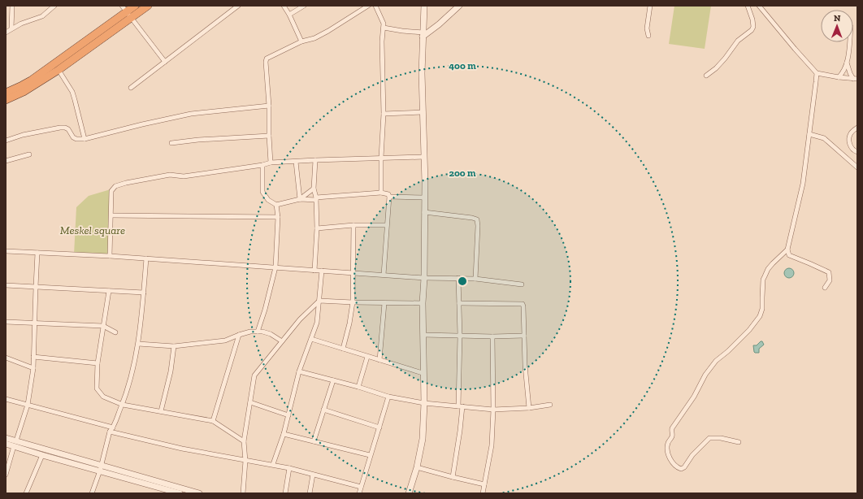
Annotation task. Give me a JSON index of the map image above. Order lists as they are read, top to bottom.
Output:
{
  "parks": ["Meskel square"],
  "north": "top",
  "rings": ["400 m", "200 m"]
}
